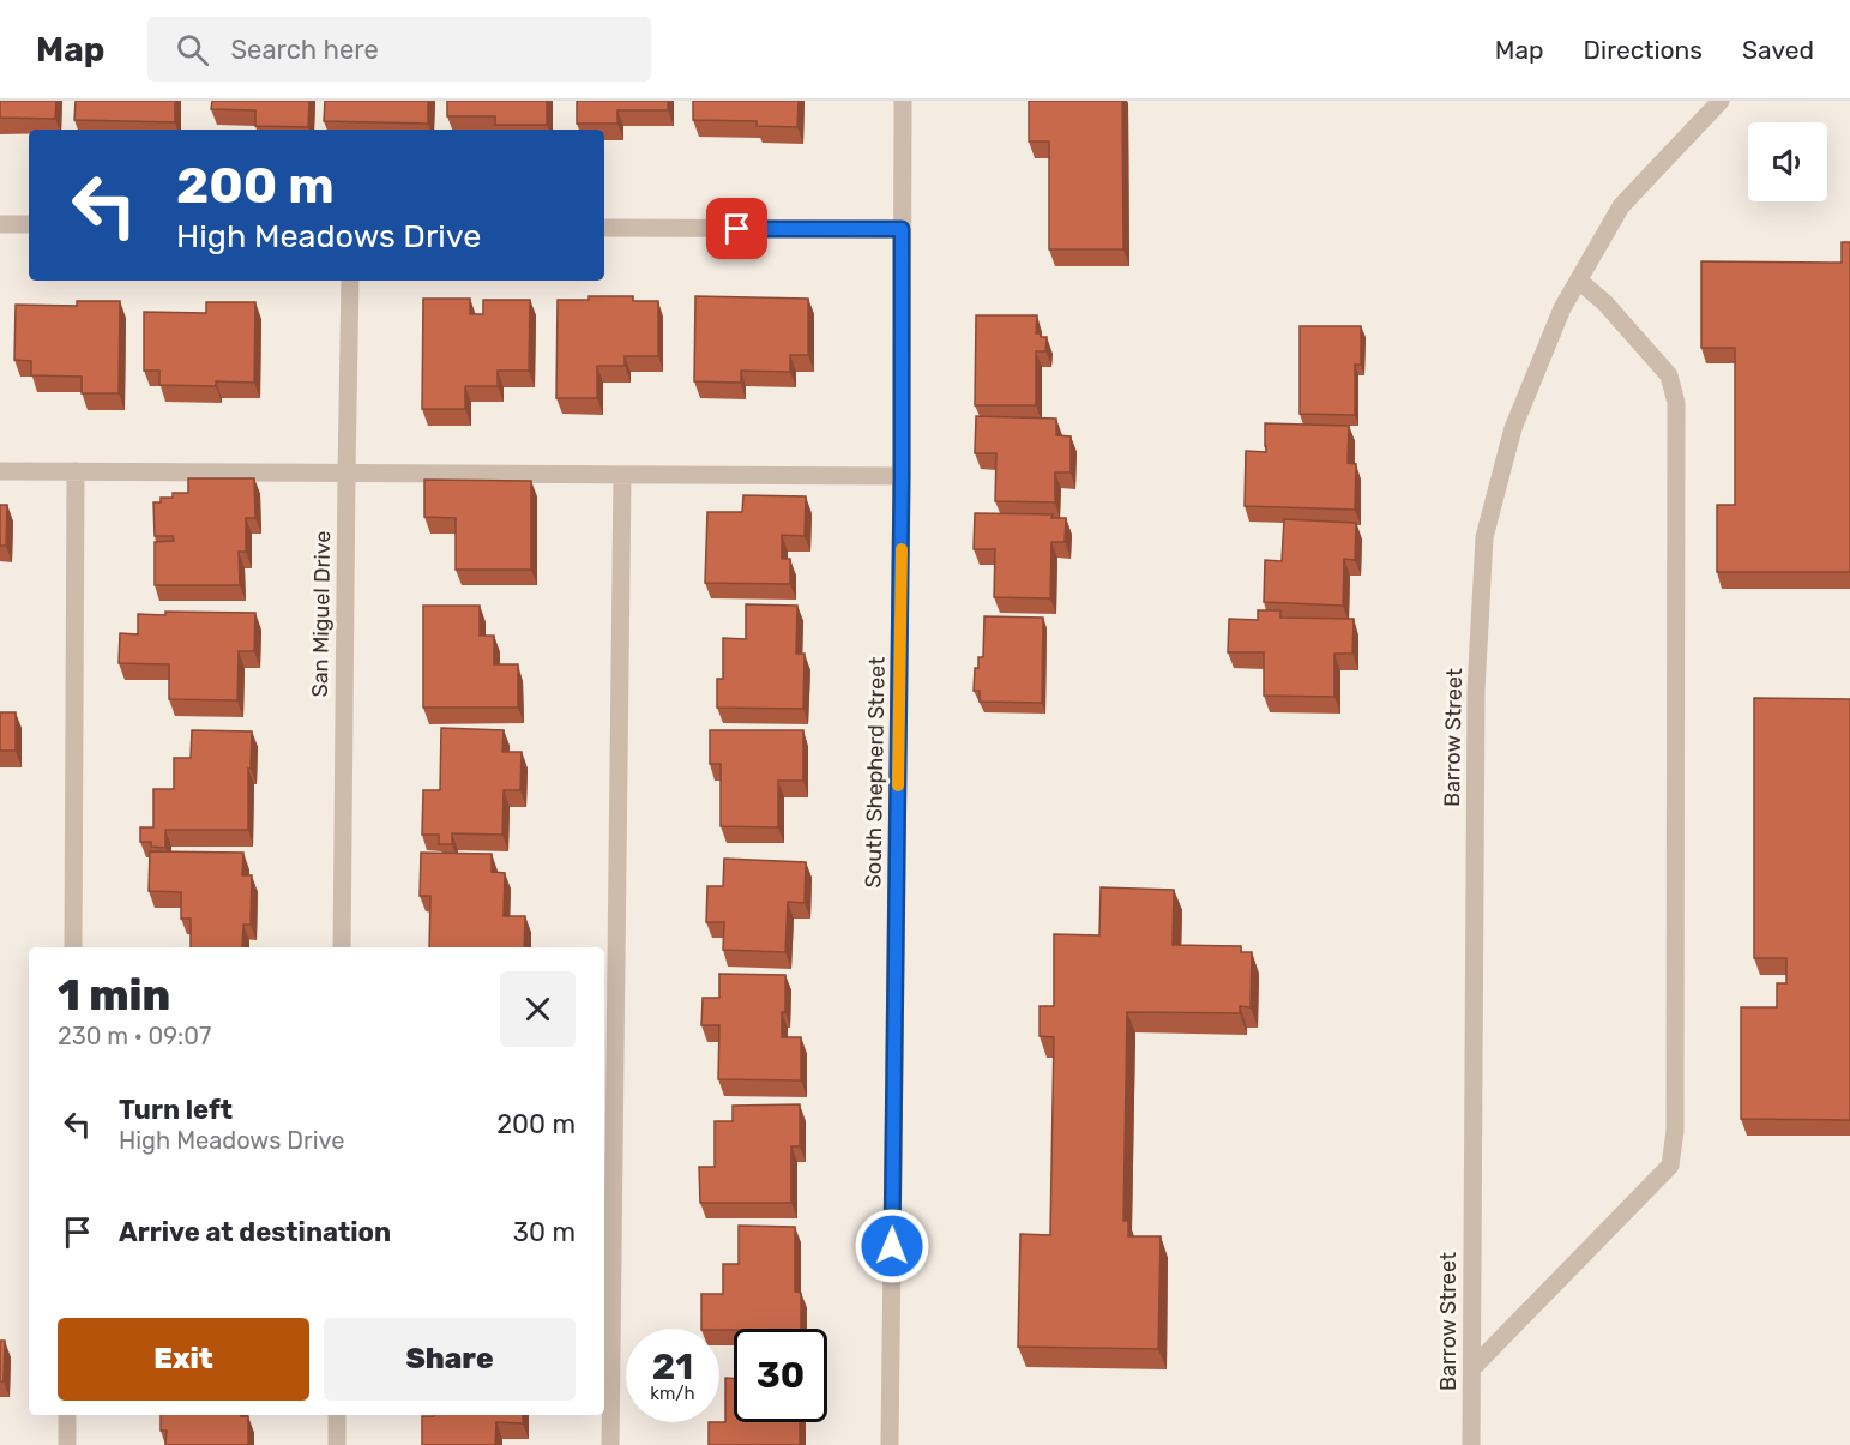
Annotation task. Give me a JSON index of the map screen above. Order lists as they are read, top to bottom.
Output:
{
  "streets": {
    "street": ["San Miguel Drive", "Barrow Street", "South Shepherd Street"]
  },
  "page": {
    "header": "Map",
    "search": "Search here",
    "nav": ["Map", "Directions", "Saved"],
    "turn": ["200 m", "High Meadows Drive"],
    "heading": ["1 min", "230 m · 09:07"],
    "list": [
      {
        "name": "Turn left",
        "note": "High Meadows Drive",
        "value": "200 m"
      },
      {
        "name": "Arrive at destination",
        "value": "30 m"
      }
    ],
    "buttons": ["Exit", "Share"],
    "speed": "21 km/h",
    "limit": "30"
  }
}
